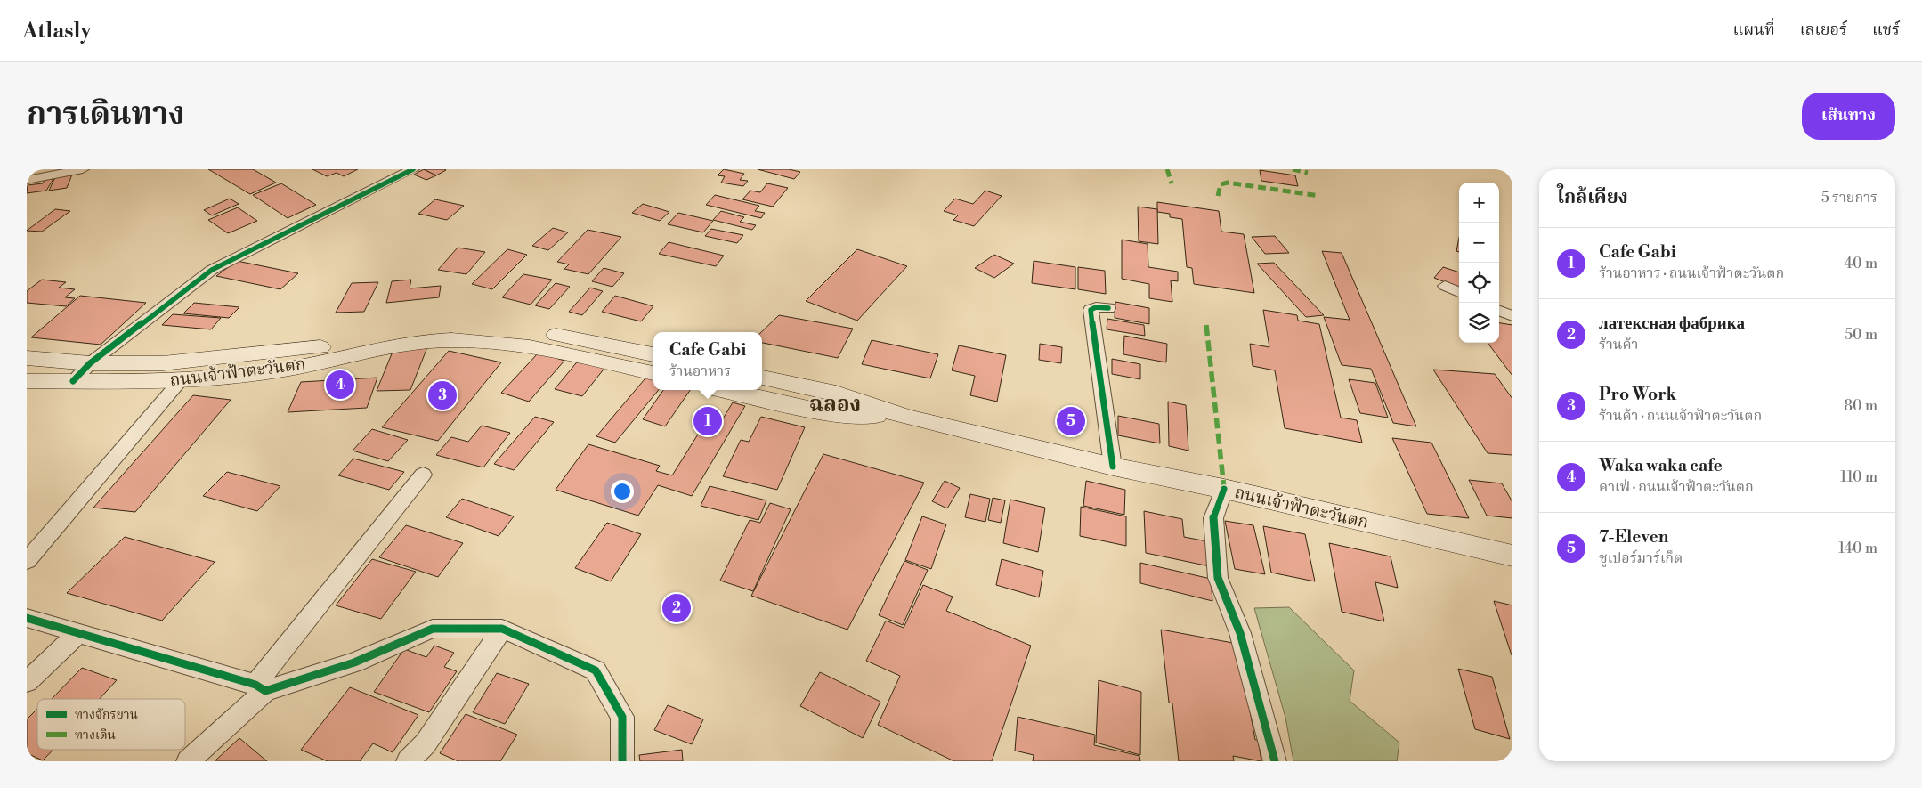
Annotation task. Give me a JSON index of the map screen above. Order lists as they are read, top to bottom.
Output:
{
  "streets": {
    "main road": ["ถนนเจ้าฟ้าตะวันตก"]
  },
  "districts": ["ฉลอง"],
  "legend": ["ทางจักรยาน", "ทางเดิน"],
  "page": {
    "header": "Atlasly",
    "nav": ["แผนที่", "เลเยอร์", "แชร์"],
    "title": "การเดินทาง",
    "buttons": "เส้นทาง",
    "heading": ["ใกล้เคียง", "5 รายการ"],
    "map_buttons": ["+", "−"],
    "list": [
      {
        "mark": "1",
        "name": "Cafe Gabi",
        "note": "ร้านอาหาร · ถนนเจ้าฟ้าตะวันตก",
        "value": "40 m"
      },
      {
        "mark": "2",
        "name": "латексная фабрика",
        "note": "ร้านค้า",
        "value": "50 m"
      },
      {
        "mark": "3",
        "name": "Pro Work",
        "note": "ร้านค้า · ถนนเจ้าฟ้าตะวันตก",
        "value": "80 m"
      },
      {
        "mark": "4",
        "name": "Waka waka cafe",
        "note": "คาเฟ่ · ถนนเจ้าฟ้าตะวันตก",
        "value": "110 m"
      },
      {
        "mark": "5",
        "name": "7-Eleven",
        "note": "ซูเปอร์มาร์เก็ต",
        "value": "140 m"
      }
    ],
    "popup": ["Cafe Gabi", "ร้านอาหาร"],
    "pins": [
      "4",
      "3",
      "1",
      "5",
      "2"
    ]
  }
}
